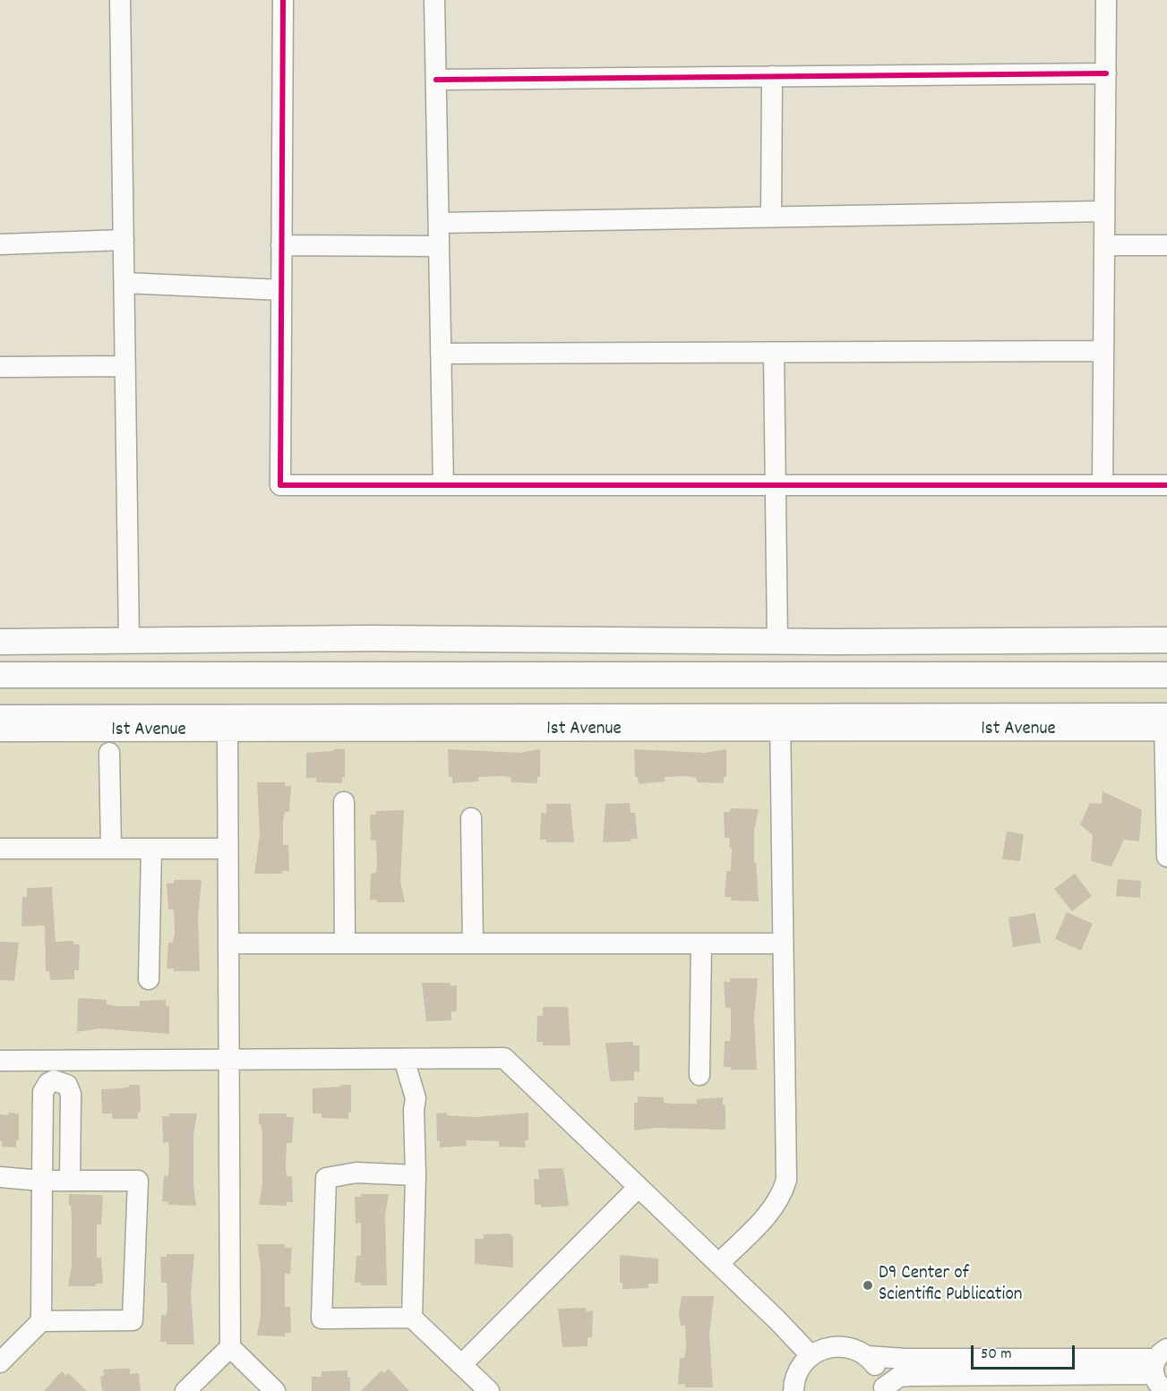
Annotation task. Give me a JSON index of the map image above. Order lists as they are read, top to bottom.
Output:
{
  "streets": {
    "street": ["1st Avenue"]
  },
  "places": ["D9 Center of Scientific Publication"],
  "scale_bar": "50 m"
}
